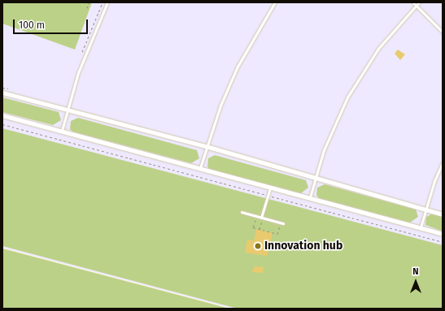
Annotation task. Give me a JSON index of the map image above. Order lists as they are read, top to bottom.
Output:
{
  "places": ["Innovation hub"],
  "scale_bar": "100 m",
  "north": "top"
}
